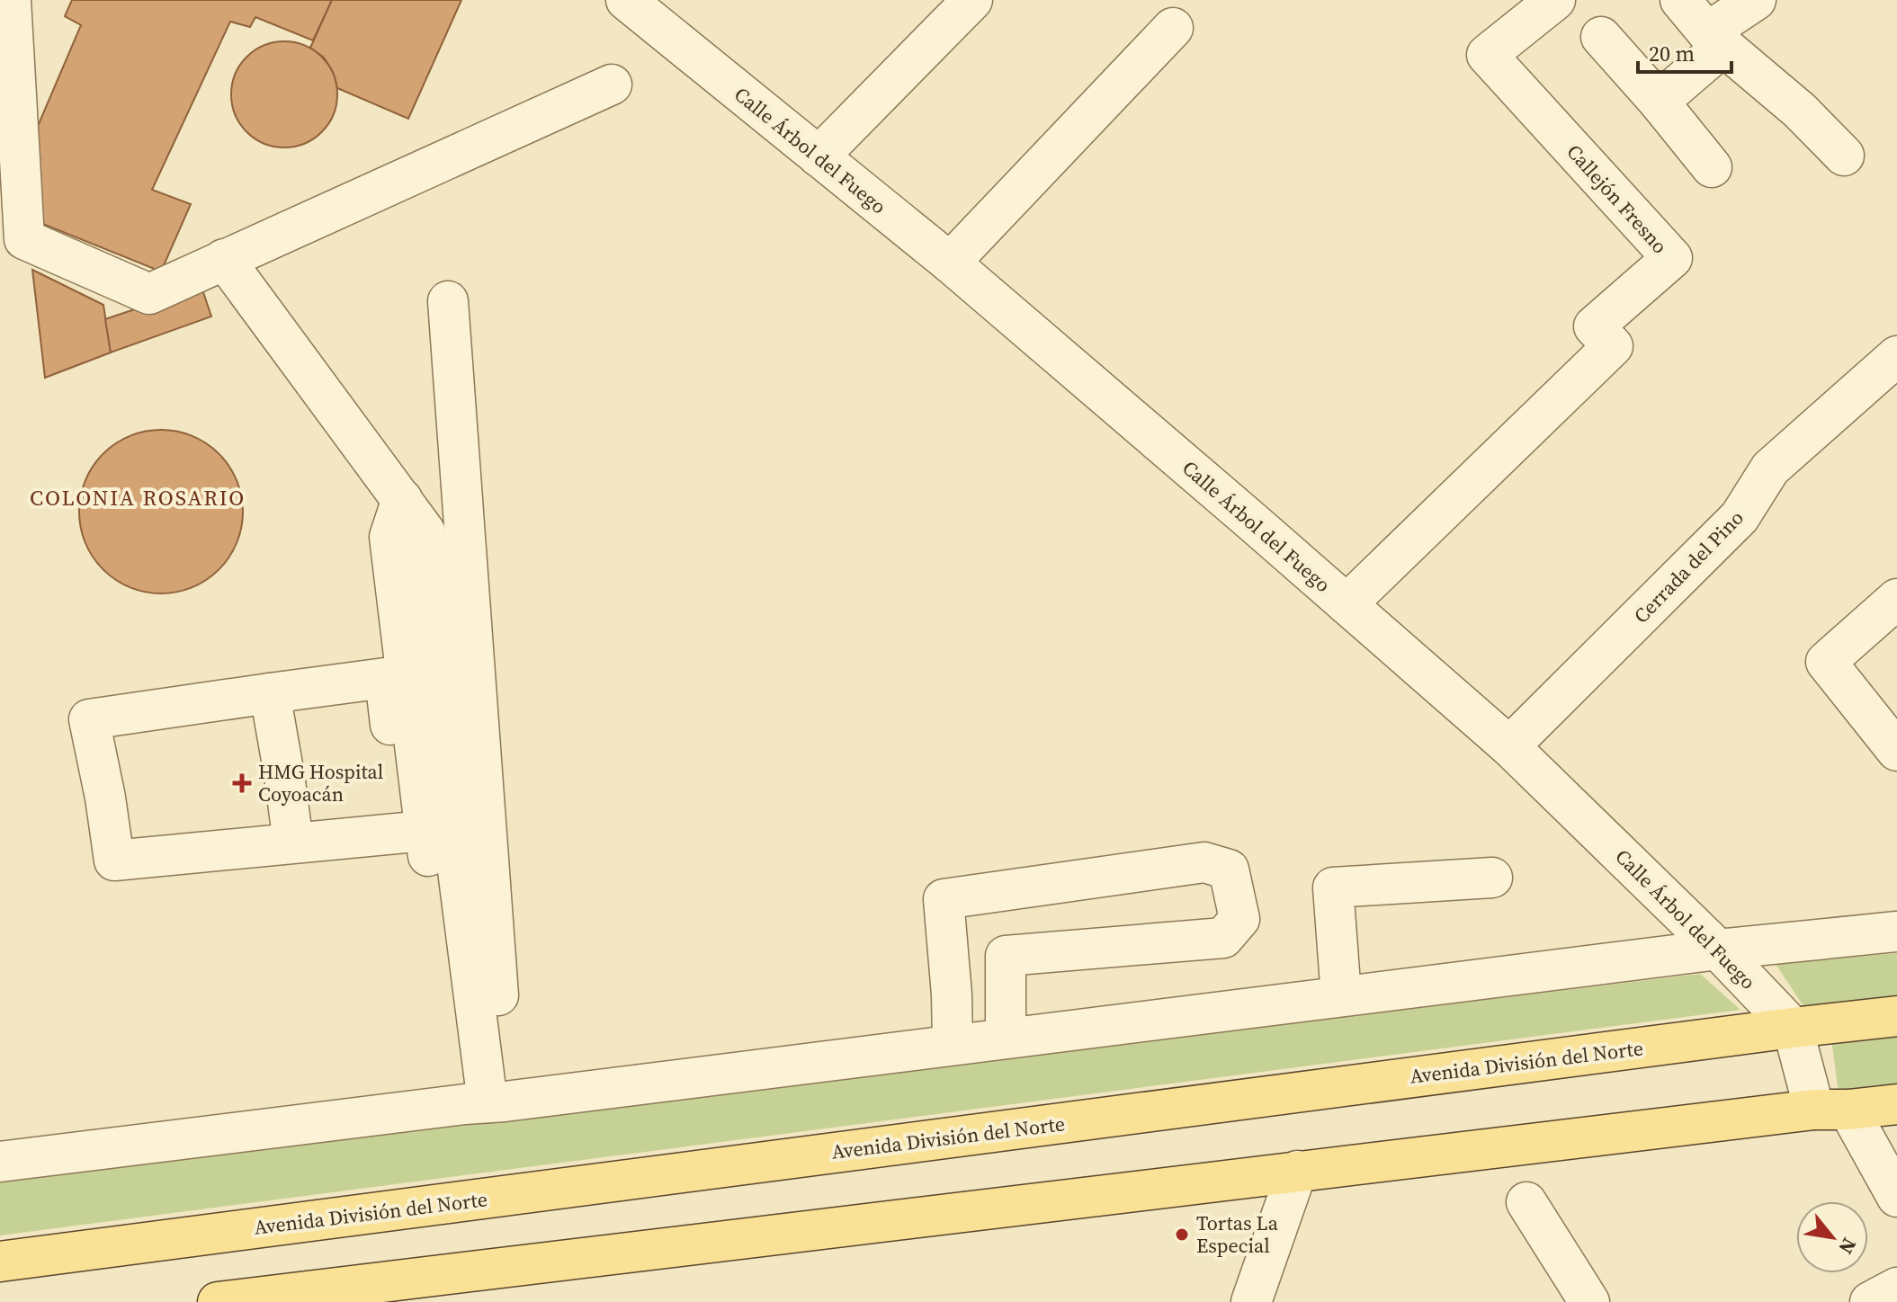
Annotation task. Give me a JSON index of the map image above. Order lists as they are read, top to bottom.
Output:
{
  "streets": {
    "main road": ["Avenida División del Norte"],
    "street": ["Calle Árbol del Fuego", "Callejón Fresno", "Cerrada del Pino"]
  },
  "crossings": [
    ["Calle Árbol del Fuego", "Callejón Fresno"],
    ["Calle Árbol del Fuego", "Cerrada del Pino"],
    ["Calle Árbol del Fuego", "Avenida División del Norte"]
  ],
  "districts": ["COLONIA ROSARIO"],
  "places": {
    "health": ["HMG Hospital Coyoacán"],
    "other": ["Tortas La Especial"]
  },
  "scale_bar": "20 m",
  "north": "bottom right"
}
